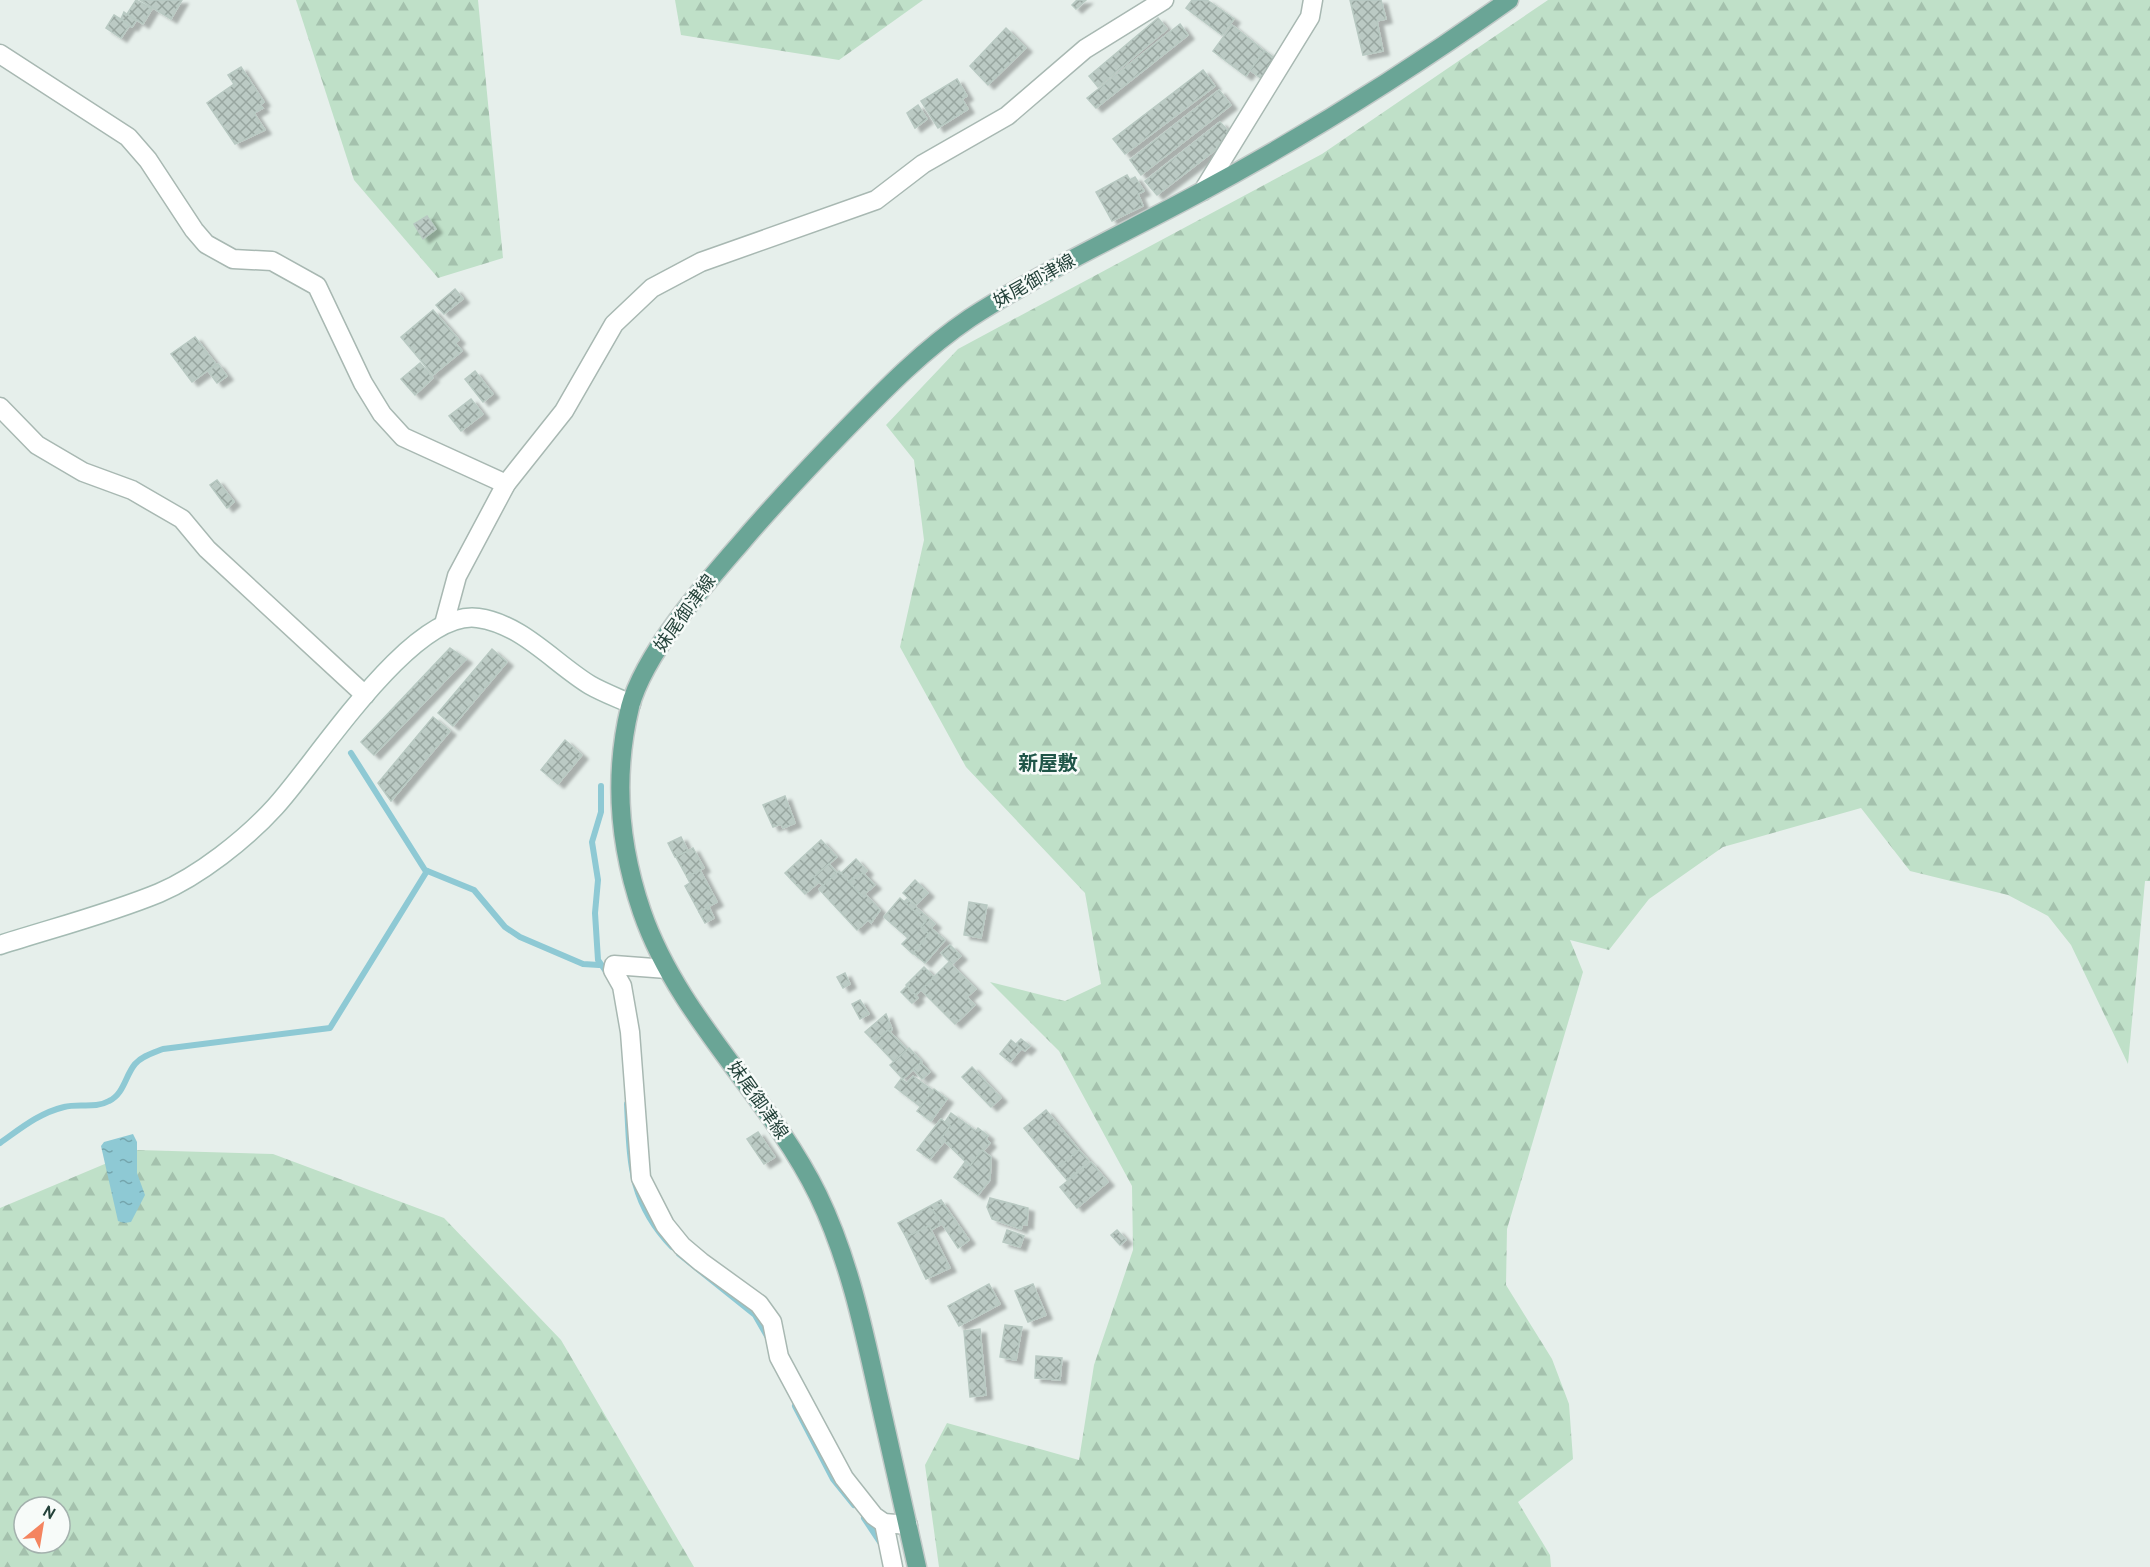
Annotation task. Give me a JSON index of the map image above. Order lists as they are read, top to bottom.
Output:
{
  "streets": {
    "main road": ["妹尾御津線"]
  },
  "districts": ["新屋敷"],
  "north": "top right"
}
